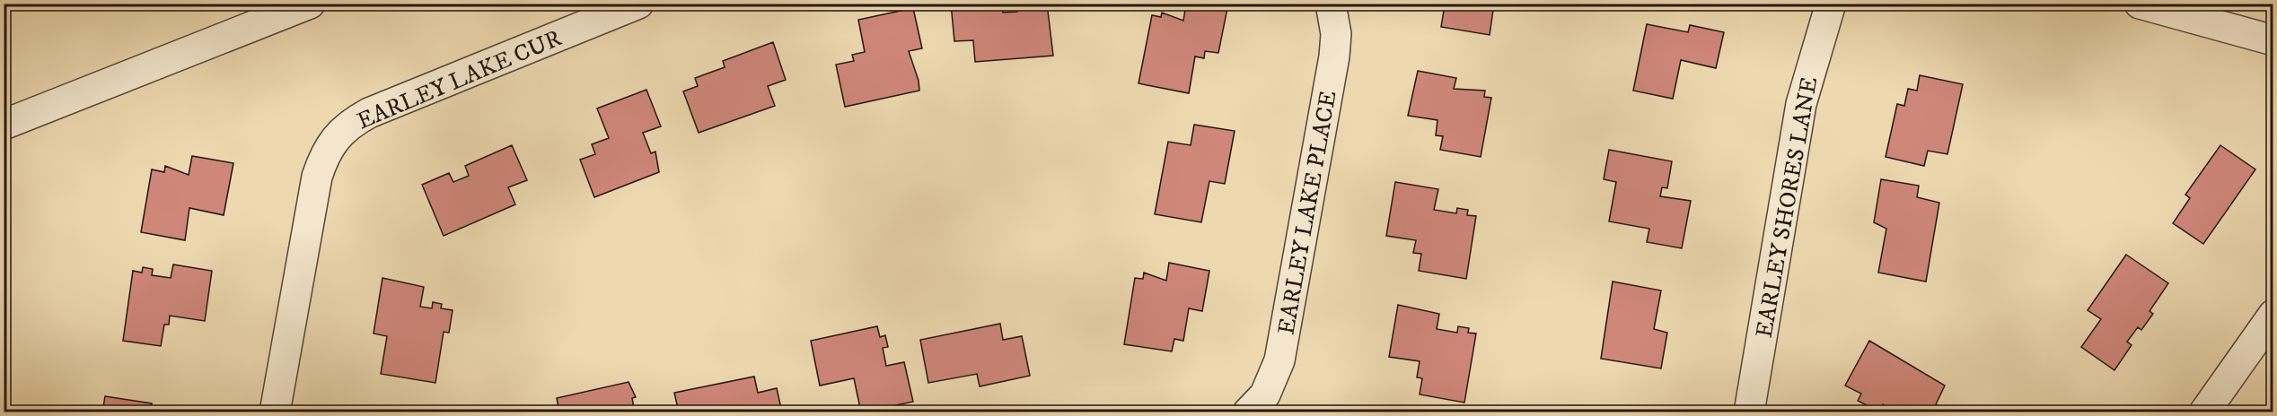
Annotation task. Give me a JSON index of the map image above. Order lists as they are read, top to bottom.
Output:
{
  "streets": {
    "street": ["EARLEY LAKE CUR", "EARLEY SHORES LANE", "EARLEY LAKE PLACE"]
  }
}
